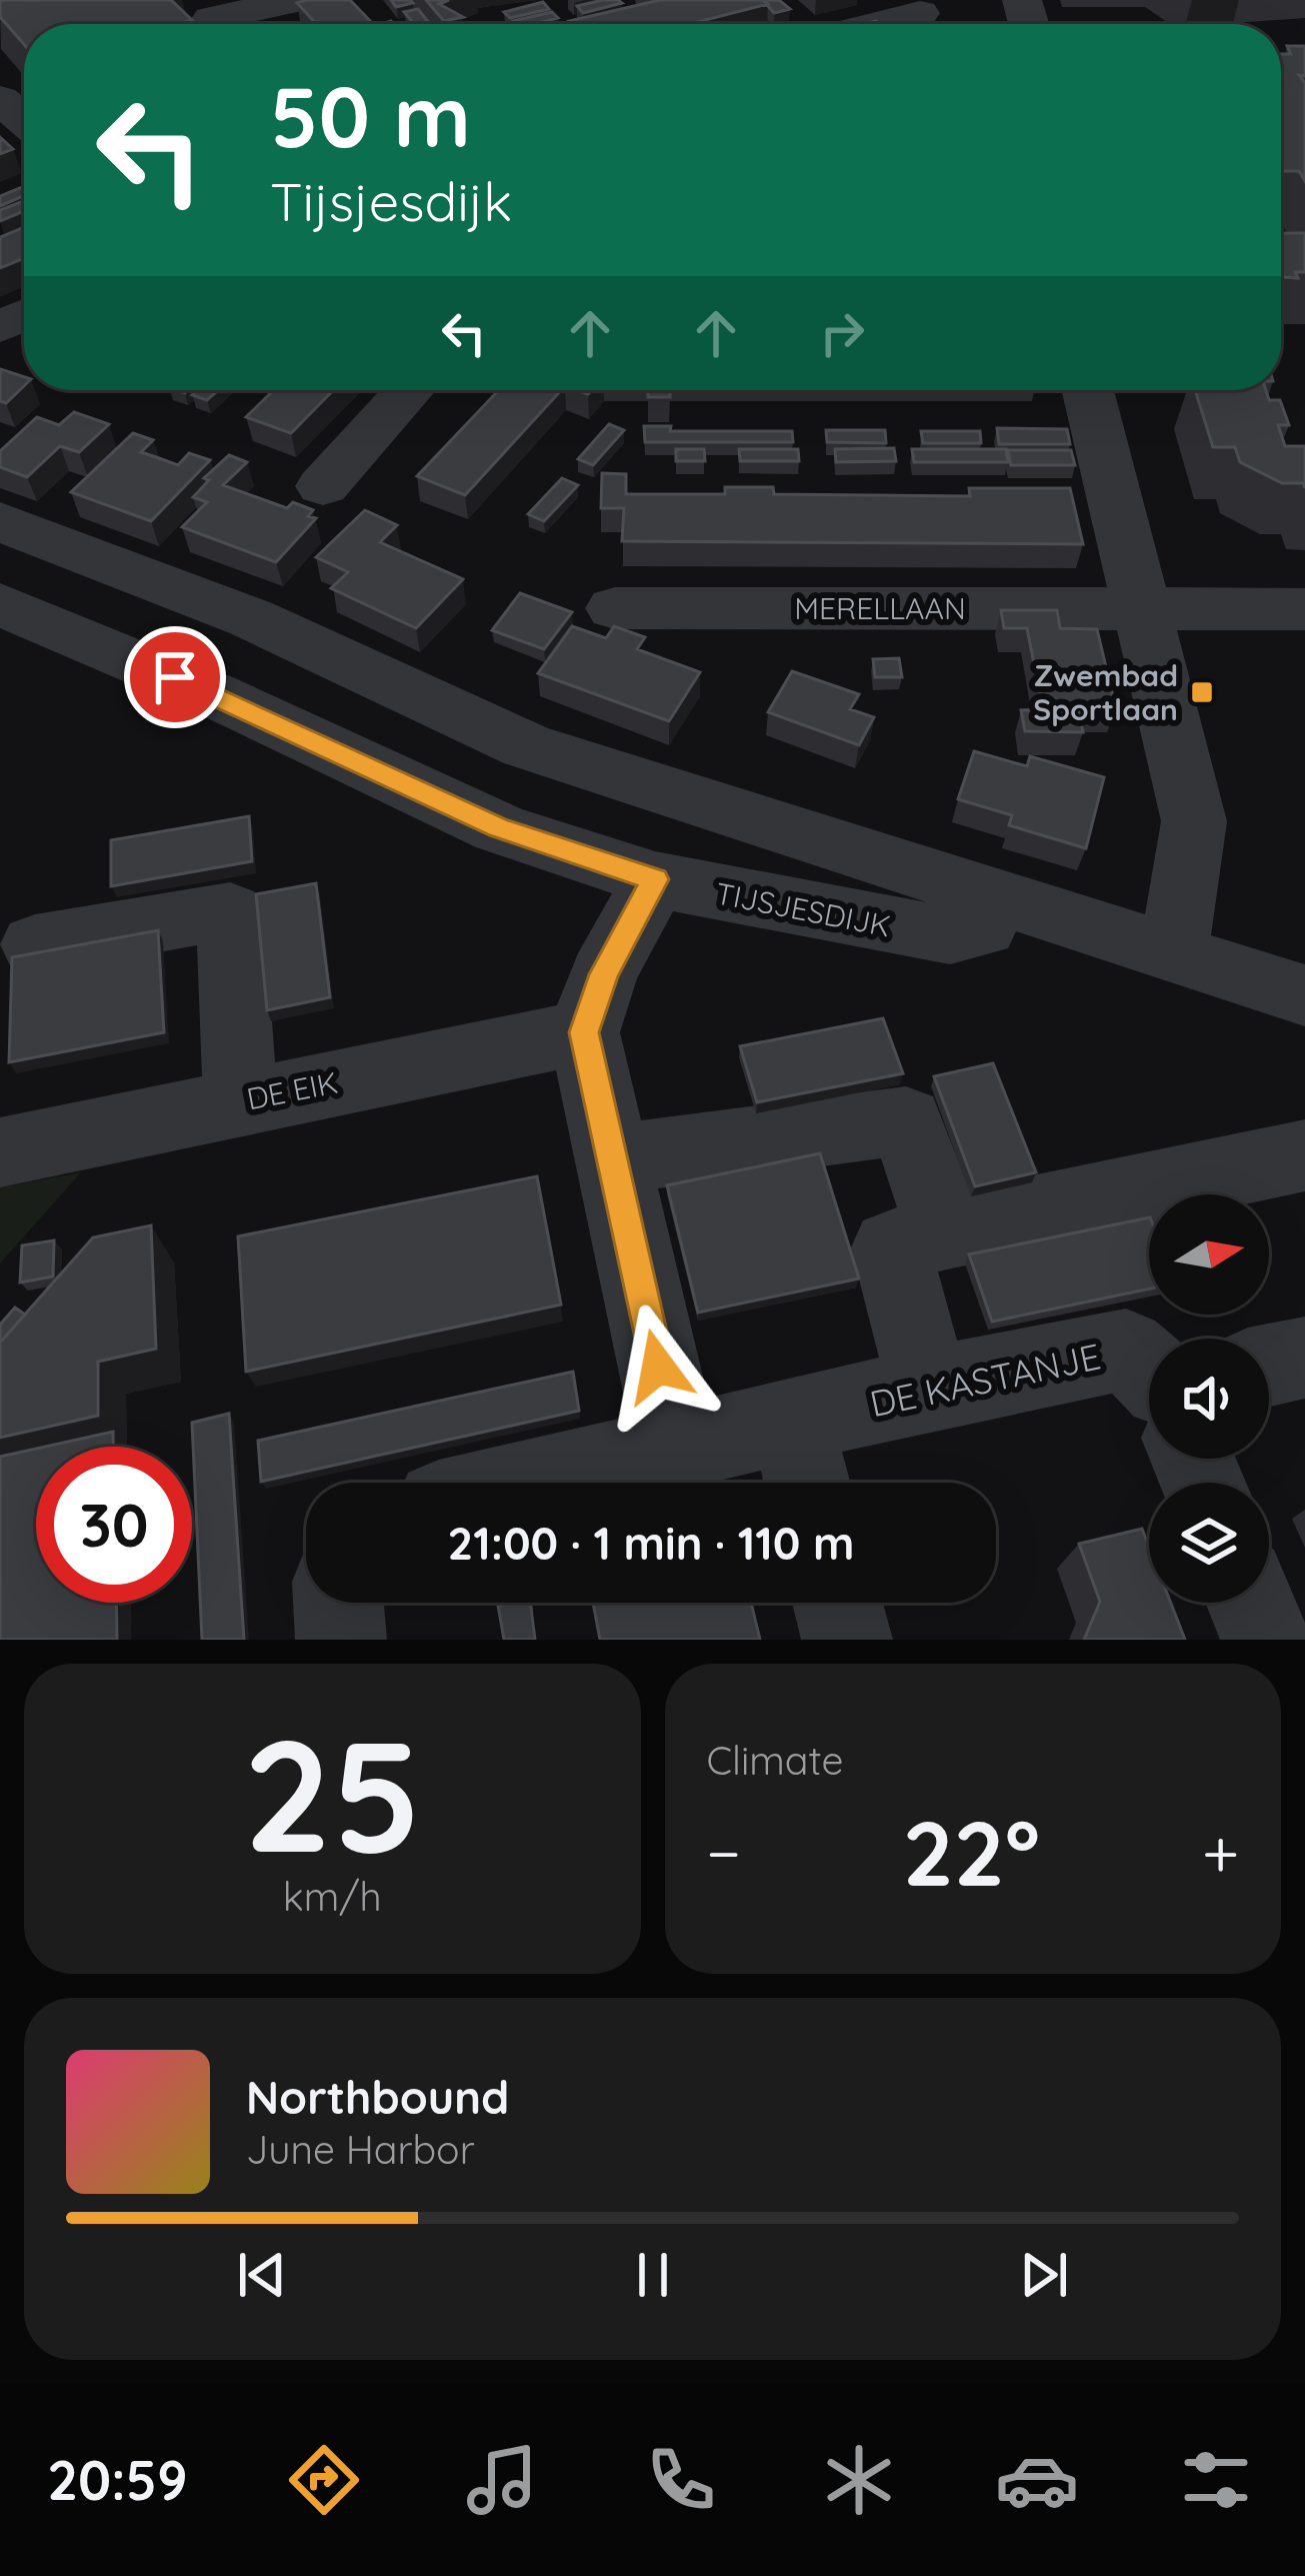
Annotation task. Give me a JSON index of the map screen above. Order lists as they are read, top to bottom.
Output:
{
  "streets": {
    "street": [
      "MERELLAAN",
      "TIJSJESDIJK",
      "DE EIK",
      "DE KASTANJE"
    ]
  },
  "places": {
    "transit": ["Zwembad Sportlaan"]
  },
  "north": "right",
  "page": {
    "turn": ["50 m", "Tijsjesdijk"],
    "limit": "30",
    "trip": "21:00 · 1 min · 110 m",
    "tile": [
      ["25", "km/h"],
      "Climate"
    ],
    "heat": ["−", "22°", "+"],
    "song": ["Northbound", "June Harbor"],
    "tabs": "20:59"
  }
}
